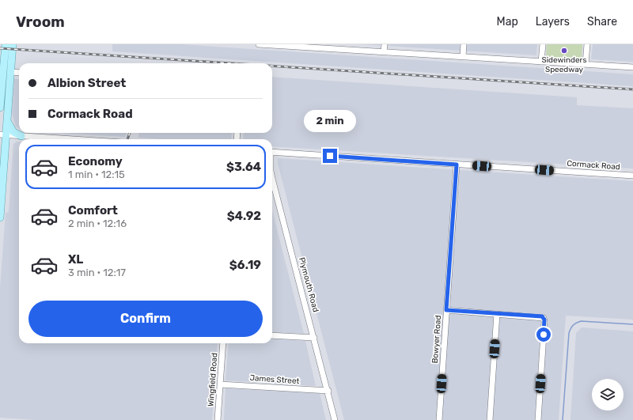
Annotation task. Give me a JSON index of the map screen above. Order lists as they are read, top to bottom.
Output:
{
  "streets": {
    "street": [
      "Cormack Road",
      "Plymouth Road",
      "Bowyer Road",
      "Wingfield Road",
      "James Street"
    ]
  },
  "crossings": [
    ["Cormack Road", "Bowyer Road"],
    ["Plymouth Road", "James Street"],
    ["Wingfield Road", "James Street"]
  ],
  "places": ["Sidewinders Speedway"],
  "page": {
    "header": "Vroom",
    "nav": ["Map", "Layers", "Share"],
    "banner": ["Albion Street", "Cormack Road"],
    "bubble": "2 min",
    "list": [
      {
        "name": "Economy",
        "note": "1 min · 12:15",
        "value": "$3.64"
      },
      {
        "name": "Comfort",
        "note": "2 min · 12:16",
        "value": "$4.92"
      },
      {
        "name": "XL",
        "note": "3 min · 12:17",
        "value": "$6.19"
      }
    ],
    "buttons": "Confirm"
  }
}
